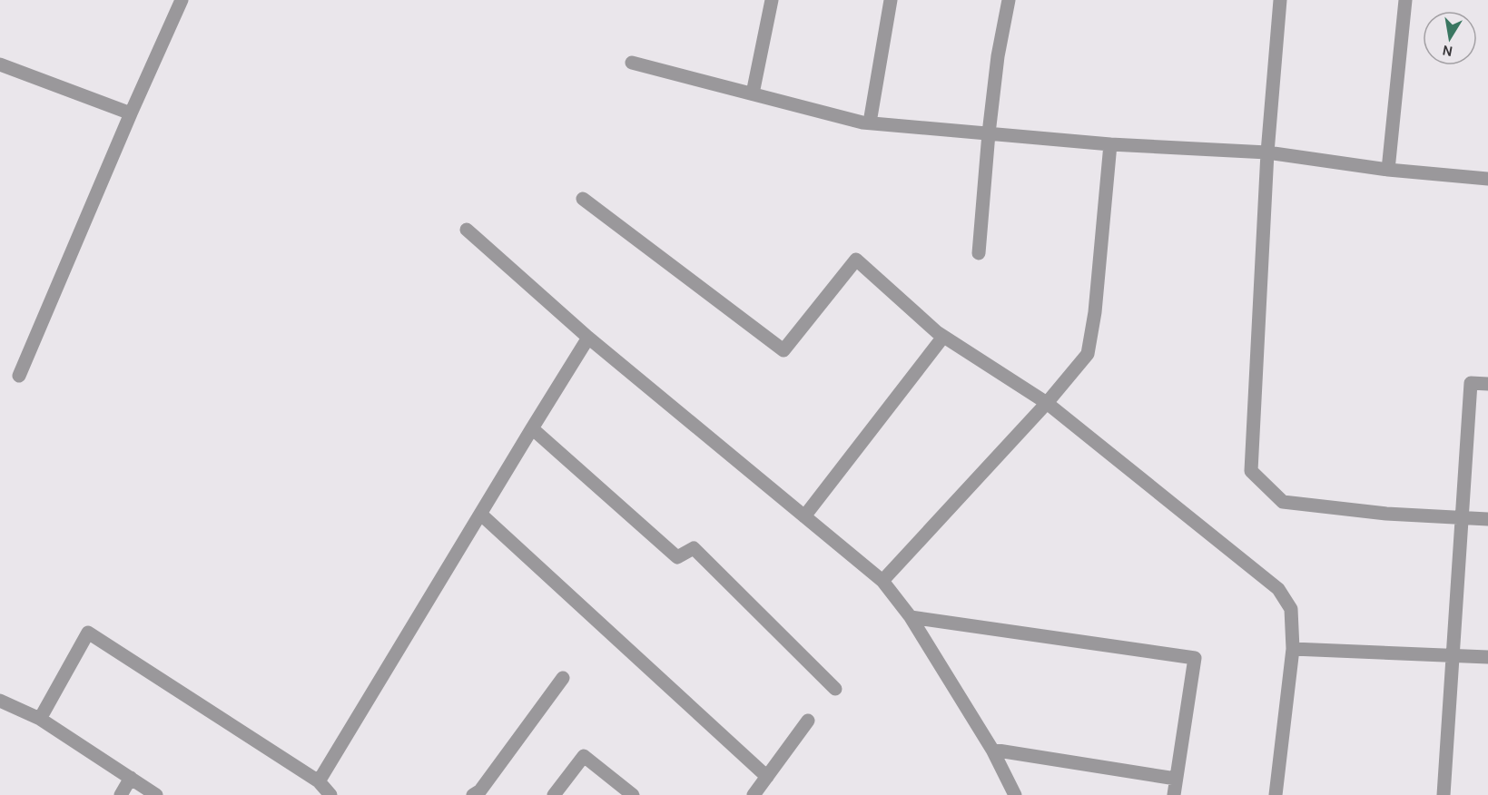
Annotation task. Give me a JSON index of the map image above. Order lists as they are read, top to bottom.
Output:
{
  "north": "bottom"
}
